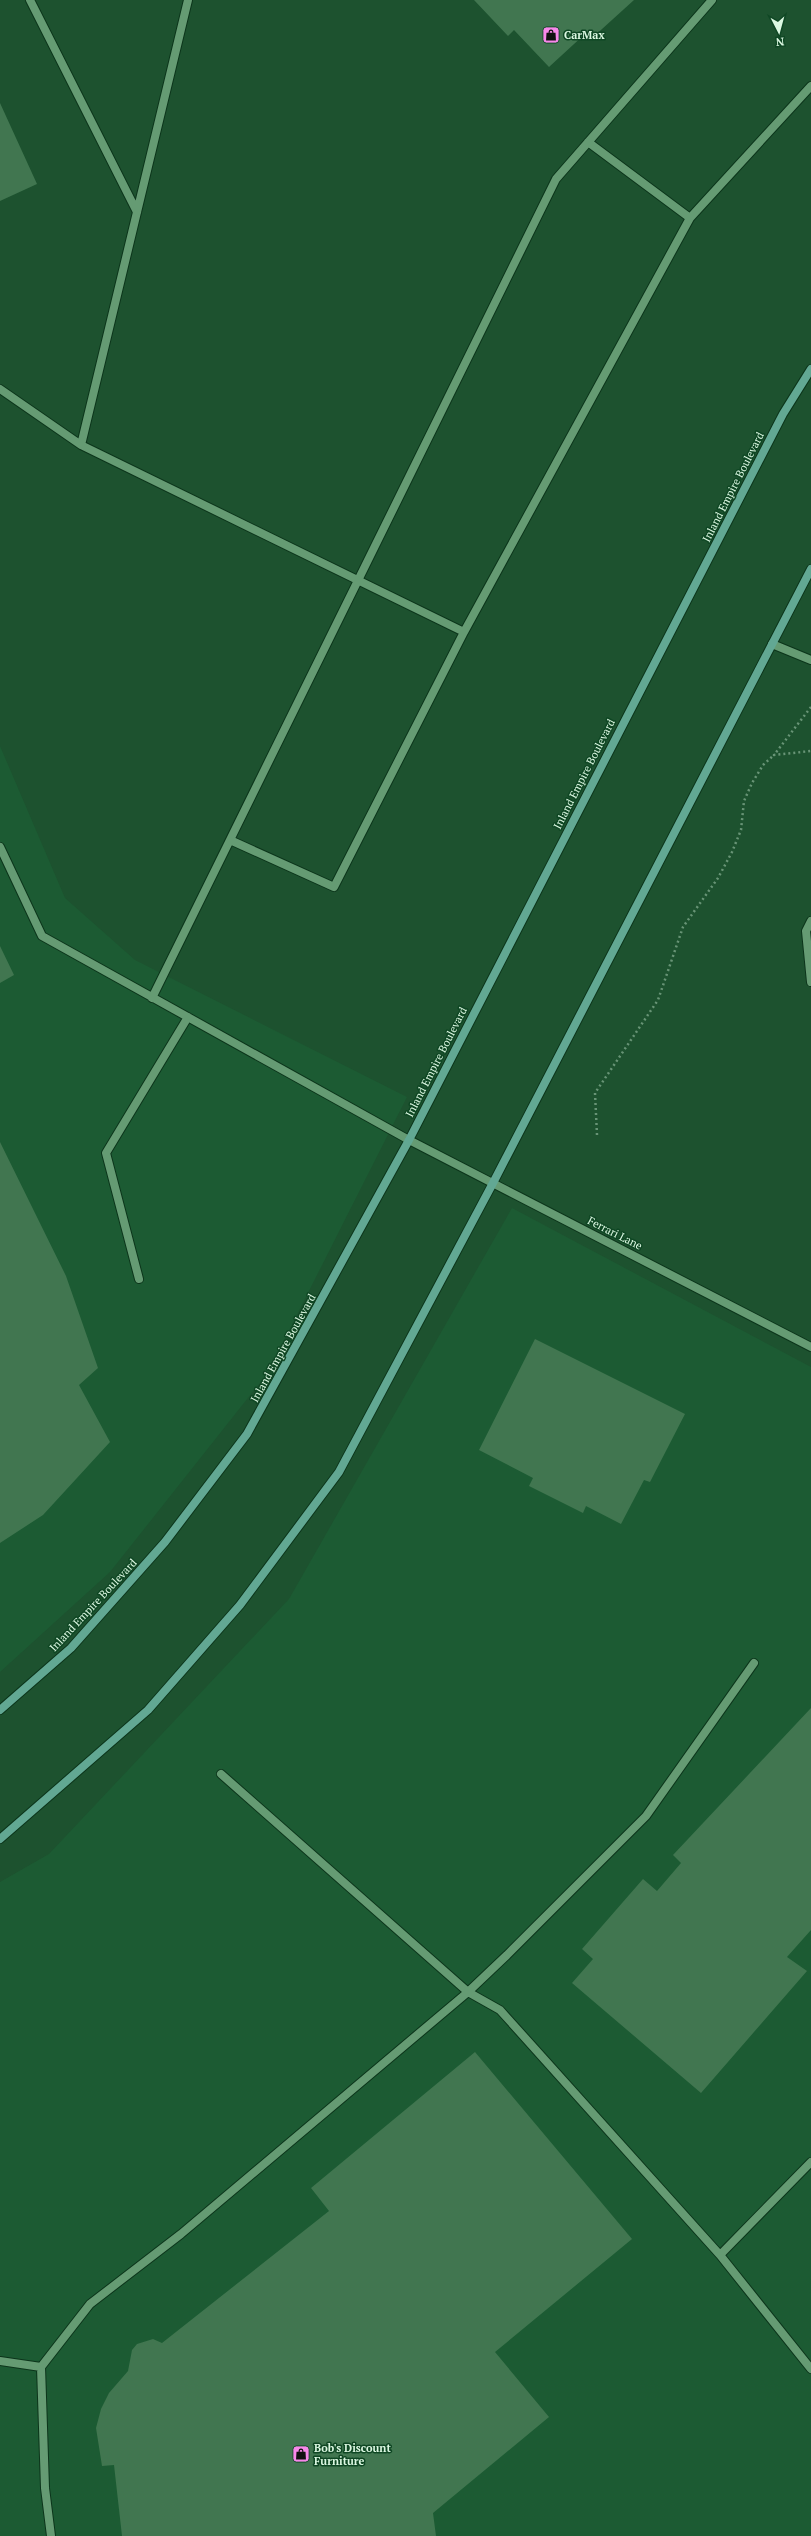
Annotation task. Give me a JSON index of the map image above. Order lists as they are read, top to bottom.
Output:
{
  "streets": {
    "main road": ["Inland Empire Boulevard"],
    "street": ["Ferrari Lane"]
  },
  "crossings": [
    ["Inland Empire Boulevard", "Ferrari Lane"]
  ],
  "places": {
    "shop": ["CarMax", "Bob's Discount Furniture"]
  },
  "north": "bottom"
}
